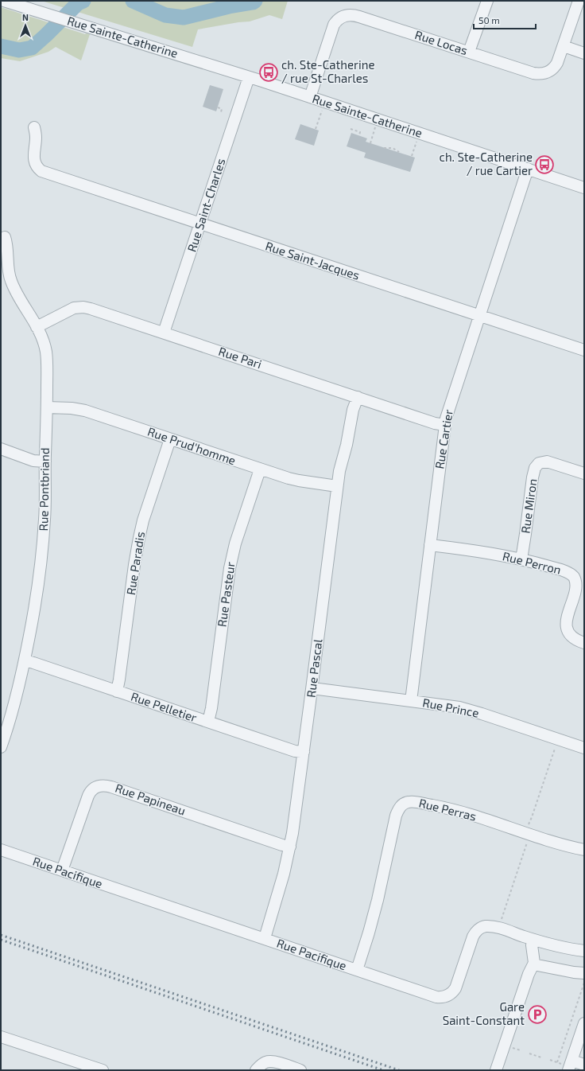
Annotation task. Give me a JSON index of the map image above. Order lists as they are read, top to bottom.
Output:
{
  "streets": {
    "street": [
      "Rue Sainte-Catherine",
      "Rue Locas",
      "Rue Saint-Charles",
      "Rue Saint-Jacques",
      "Rue Pari",
      "Rue Cartier",
      "Rue Prud'homme",
      "Rue Pontbriand",
      "Rue Miron",
      "Rue Paradis",
      "Rue Perron",
      "Rue Pasteur",
      "Rue Pascal",
      "Rue Pelletier",
      "Rue Prince",
      "Rue Papineau",
      "Rue Perras",
      "Rue Pacifique"
    ]
  },
  "crossings": [
    ["Rue Sainte-Catherine", "Rue Locas"],
    ["Rue Sainte-Catherine", "Rue Saint-Charles"],
    ["Rue Sainte-Catherine", "Rue Cartier"],
    ["Rue Saint-Charles", "Rue Saint-Jacques"],
    ["Rue Saint-Charles", "Rue Pari"],
    ["Rue Saint-Jacques", "Rue Cartier"],
    ["Rue Pari", "Rue Cartier"],
    ["Rue Pari", "Rue Pontbriand"],
    ["Rue Pari", "Rue Pascal"],
    ["Rue Cartier", "Rue Perron"],
    ["Rue Cartier", "Rue Prince"],
    ["Rue Prud'homme", "Rue Pontbriand"],
    ["Rue Prud'homme", "Rue Paradis"],
    ["Rue Prud'homme", "Rue Pasteur"],
    ["Rue Prud'homme", "Rue Pascal"],
    ["Rue Pontbriand", "Rue Pelletier"],
    ["Rue Miron", "Rue Perron"],
    ["Rue Paradis", "Rue Pelletier"],
    ["Rue Pasteur", "Rue Pelletier"],
    ["Rue Pascal", "Rue Pelletier"],
    ["Rue Pascal", "Rue Prince"],
    ["Rue Pascal", "Rue Papineau"],
    ["Rue Pascal", "Rue Pacifique"],
    ["Rue Papineau", "Rue Pacifique"],
    ["Rue Perras", "Rue Pacifique"]
  ],
  "places": {
    "bus stop": ["ch. Ste-Catherine / rue St-Charles", "ch. Ste-Catherine / rue Cartier"],
    "parking": ["Gare Saint-Constant"]
  },
  "scale_bar": "50 m",
  "north": "top"
}
